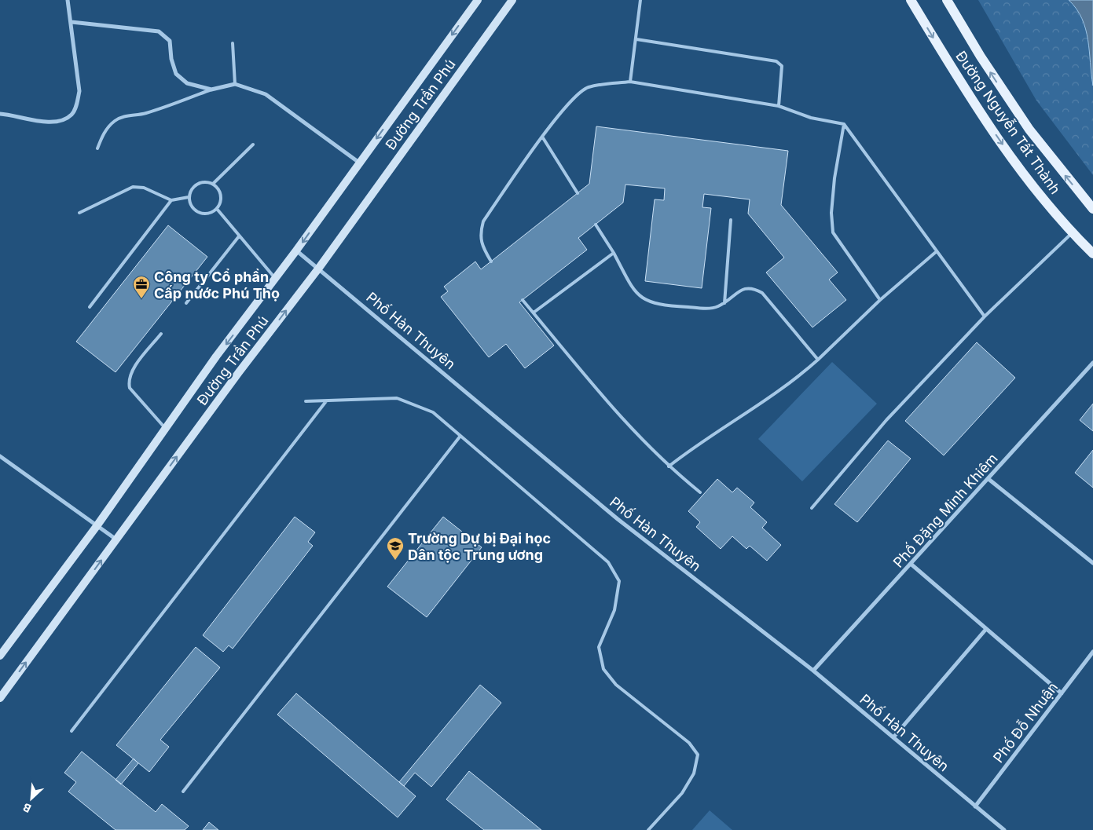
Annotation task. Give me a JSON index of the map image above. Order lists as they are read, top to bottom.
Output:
{
  "streets": {
    "main road": ["Đường Trần Phú", "Đường Nguyễn Tất Thành"],
    "street": ["Phố Hàn Thuyên", "Phố Đặng Minh Khiêm", "Phố Đỗ Nhuận"]
  },
  "crossings": [
    ["Đường Trần Phú", "Phố Hàn Thuyên"],
    ["Phố Hàn Thuyên", "Phố Đặng Minh Khiêm"],
    ["Phố Hàn Thuyên", "Phố Đỗ Nhuận"]
  ],
  "places": {
    "office": ["Công ty Cổ phần Cấp nước Phú Thọ"],
    "school or university": ["Trường Dự bị Đại học Dân tộc Trung ương"]
  },
  "north": "bottom left"
}
